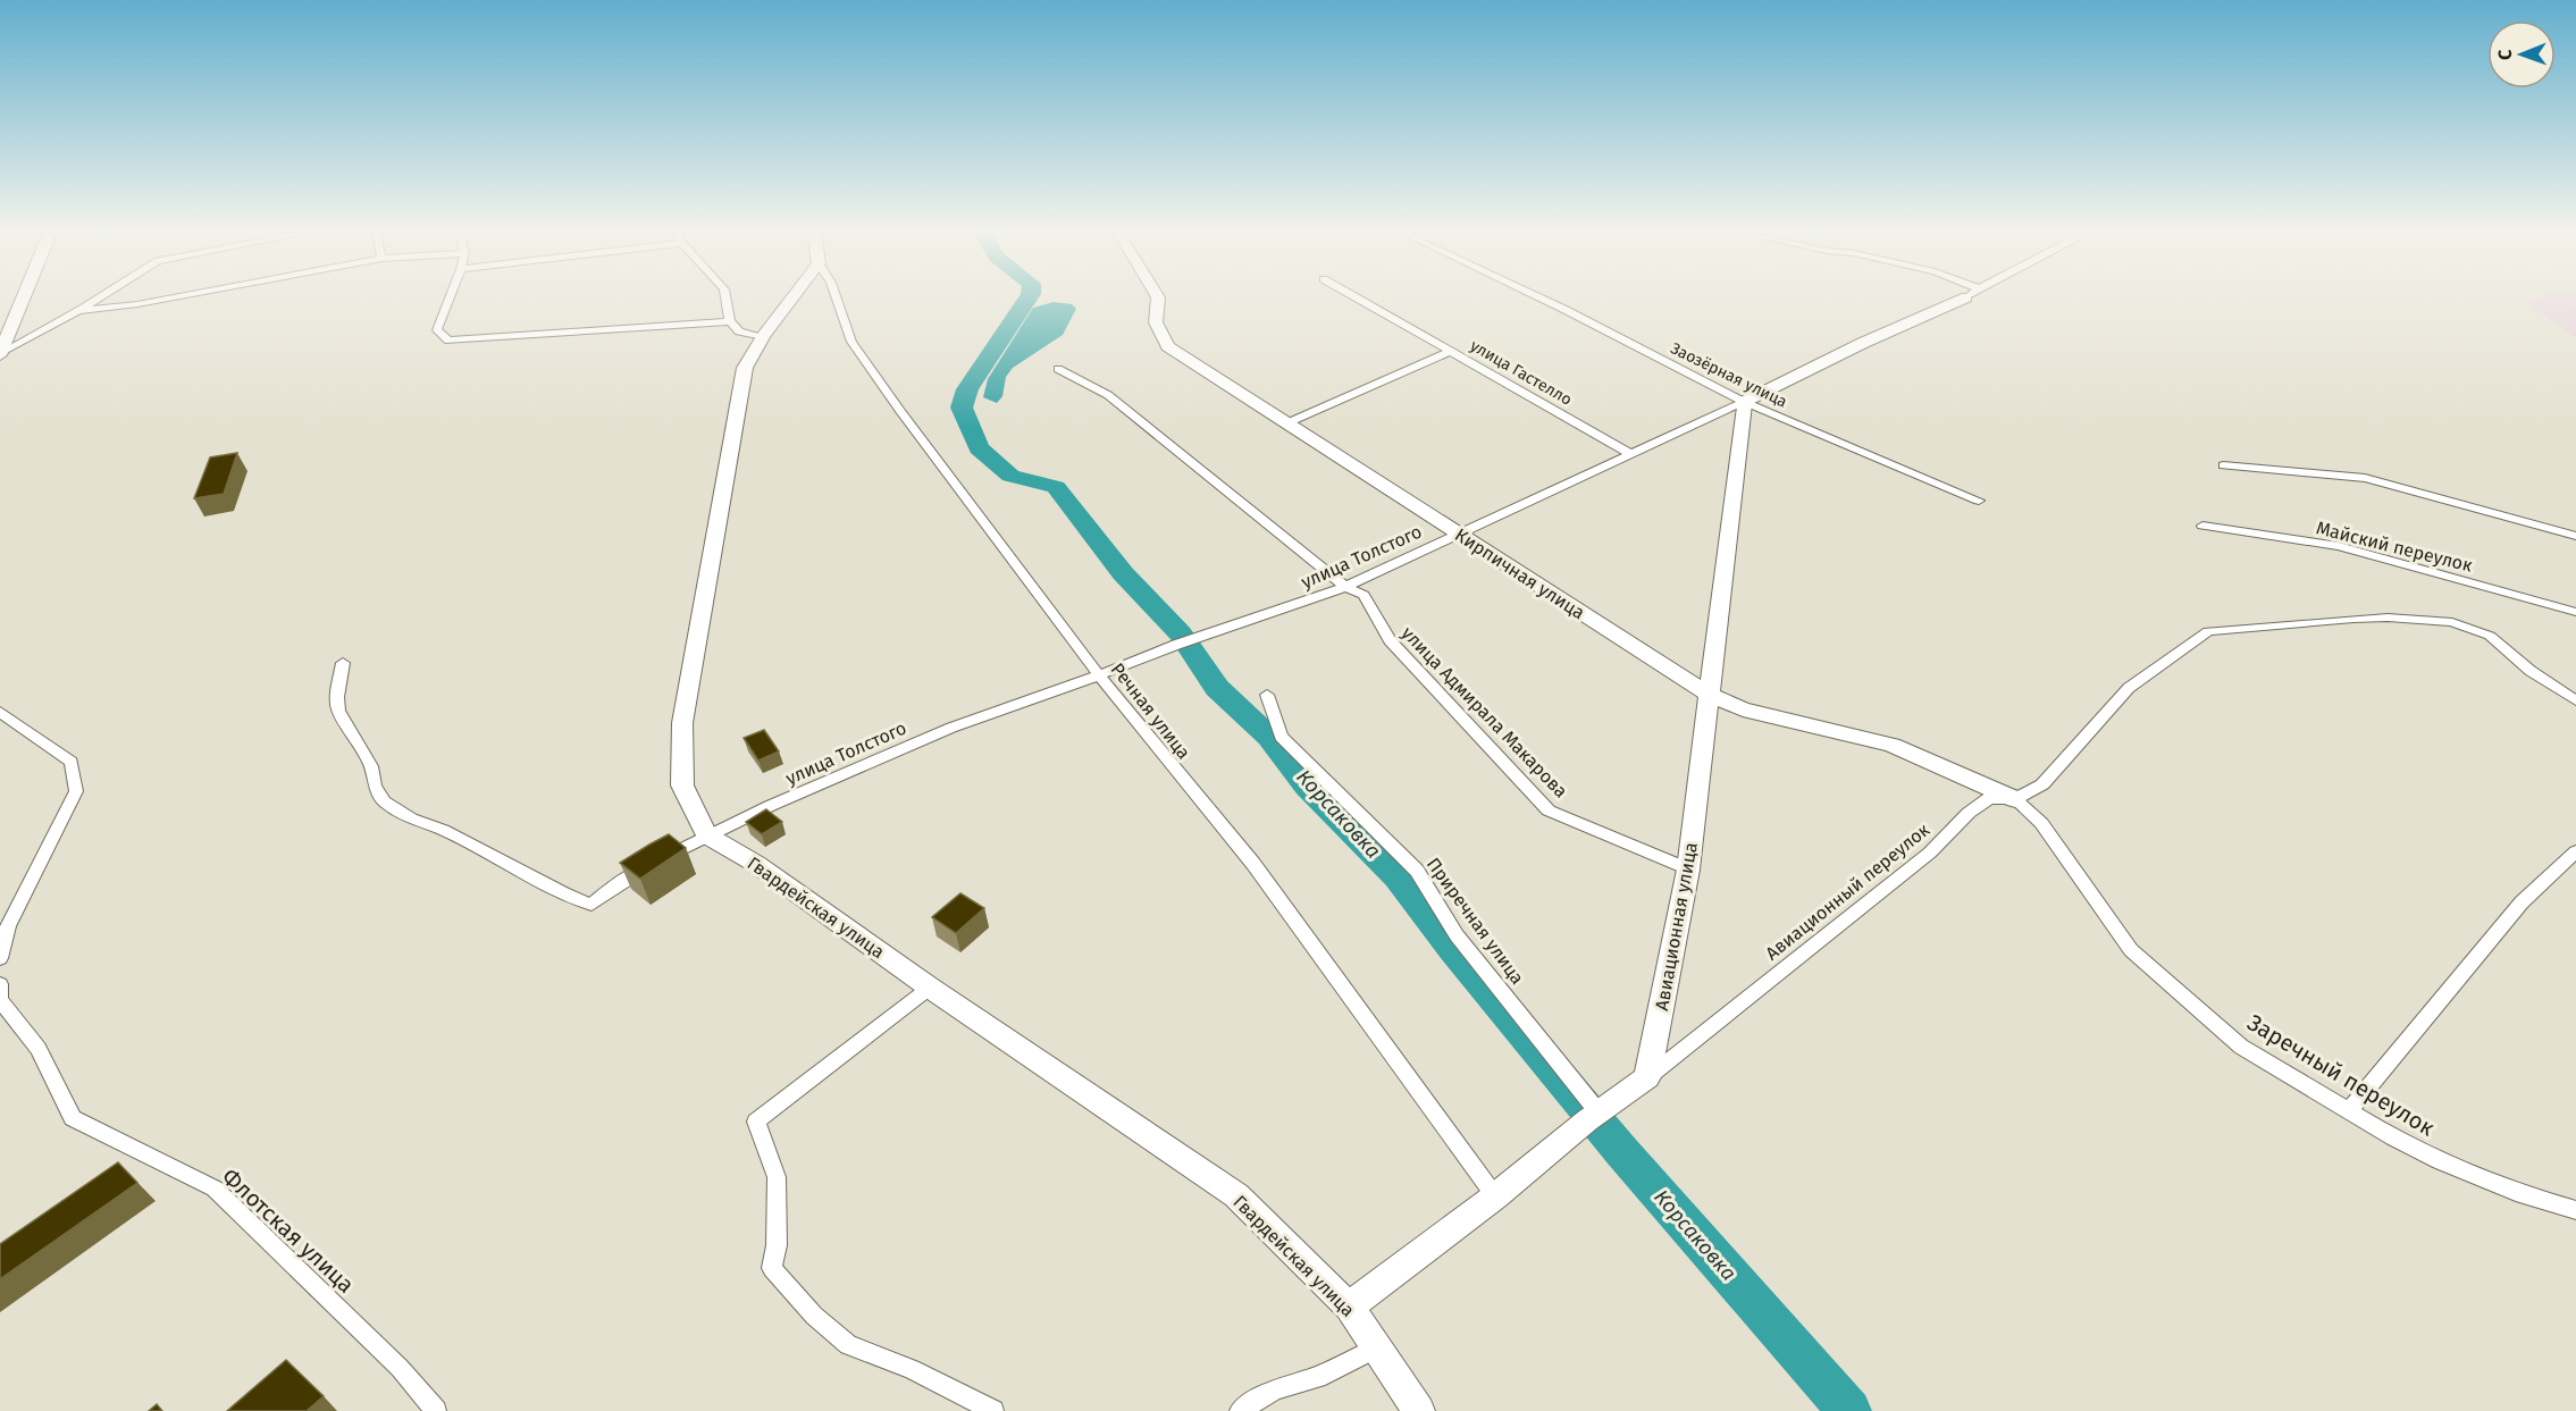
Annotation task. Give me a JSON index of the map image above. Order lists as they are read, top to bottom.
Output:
{
  "streets": {
    "street": [
      "улица Гастелло",
      "Заозёрная улица",
      "Майский переулок",
      "улица Толстого",
      "Кирпичная улица",
      "Речная улица",
      "улица Адмирала Макарова",
      "Авиационный переулок",
      "Гвардейская улица",
      "Приречная улица",
      "Авиационная улица",
      "Заречный переулок",
      "Флотская улица"
    ]
  },
  "crossings": [
    ["улица Гастелло", "улица Толстого"],
    ["Заозёрная улица", "улица Толстого"],
    ["Заозёрная улица", "Авиационная улица"],
    ["улица Толстого", "Кирпичная улица"],
    ["улица Толстого", "Речная улица"],
    ["улица Толстого", "улица Адмирала Макарова"],
    ["улица Толстого", "Гвардейская улица"],
    ["улица Толстого", "Авиационная улица"],
    ["Кирпичная улица", "Авиационный переулок"],
    ["Кирпичная улица", "Авиационная улица"],
    ["Кирпичная улица", "Заречный переулок"],
    ["улица Адмирала Макарова", "Авиационная улица"],
    ["Авиационный переулок", "Авиационная улица"],
    ["Авиационный переулок", "Заречный переулок"]
  ],
  "water": ["Корсаковка"],
  "north": "left"
}
